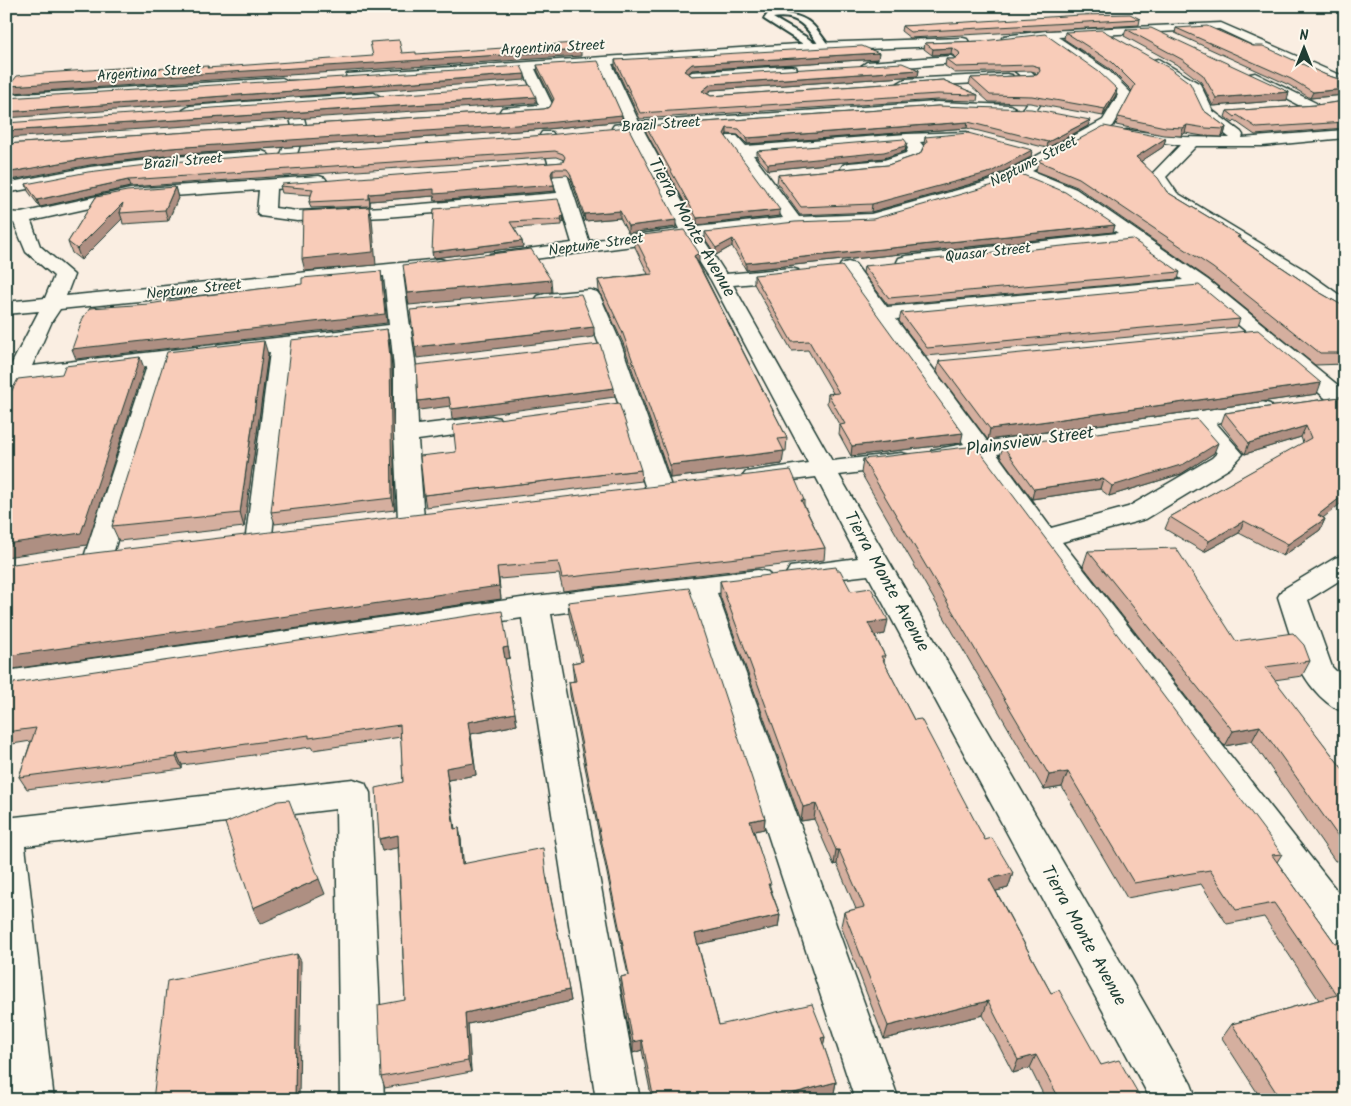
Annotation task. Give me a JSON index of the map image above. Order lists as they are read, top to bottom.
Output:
{
  "streets": {
    "street": [
      "Argentina Street",
      "Brazil Street",
      "Neptune Street",
      "Tierra Monte Avenue",
      "Quasar Street",
      "Plainsview Street"
    ]
  },
  "crossings": [
    ["Argentina Street", "Tierra Monte Avenue"],
    ["Brazil Street", "Tierra Monte Avenue"],
    ["Neptune Street", "Tierra Monte Avenue"],
    ["Tierra Monte Avenue", "Plainsview Street"]
  ],
  "north": "top"
}
